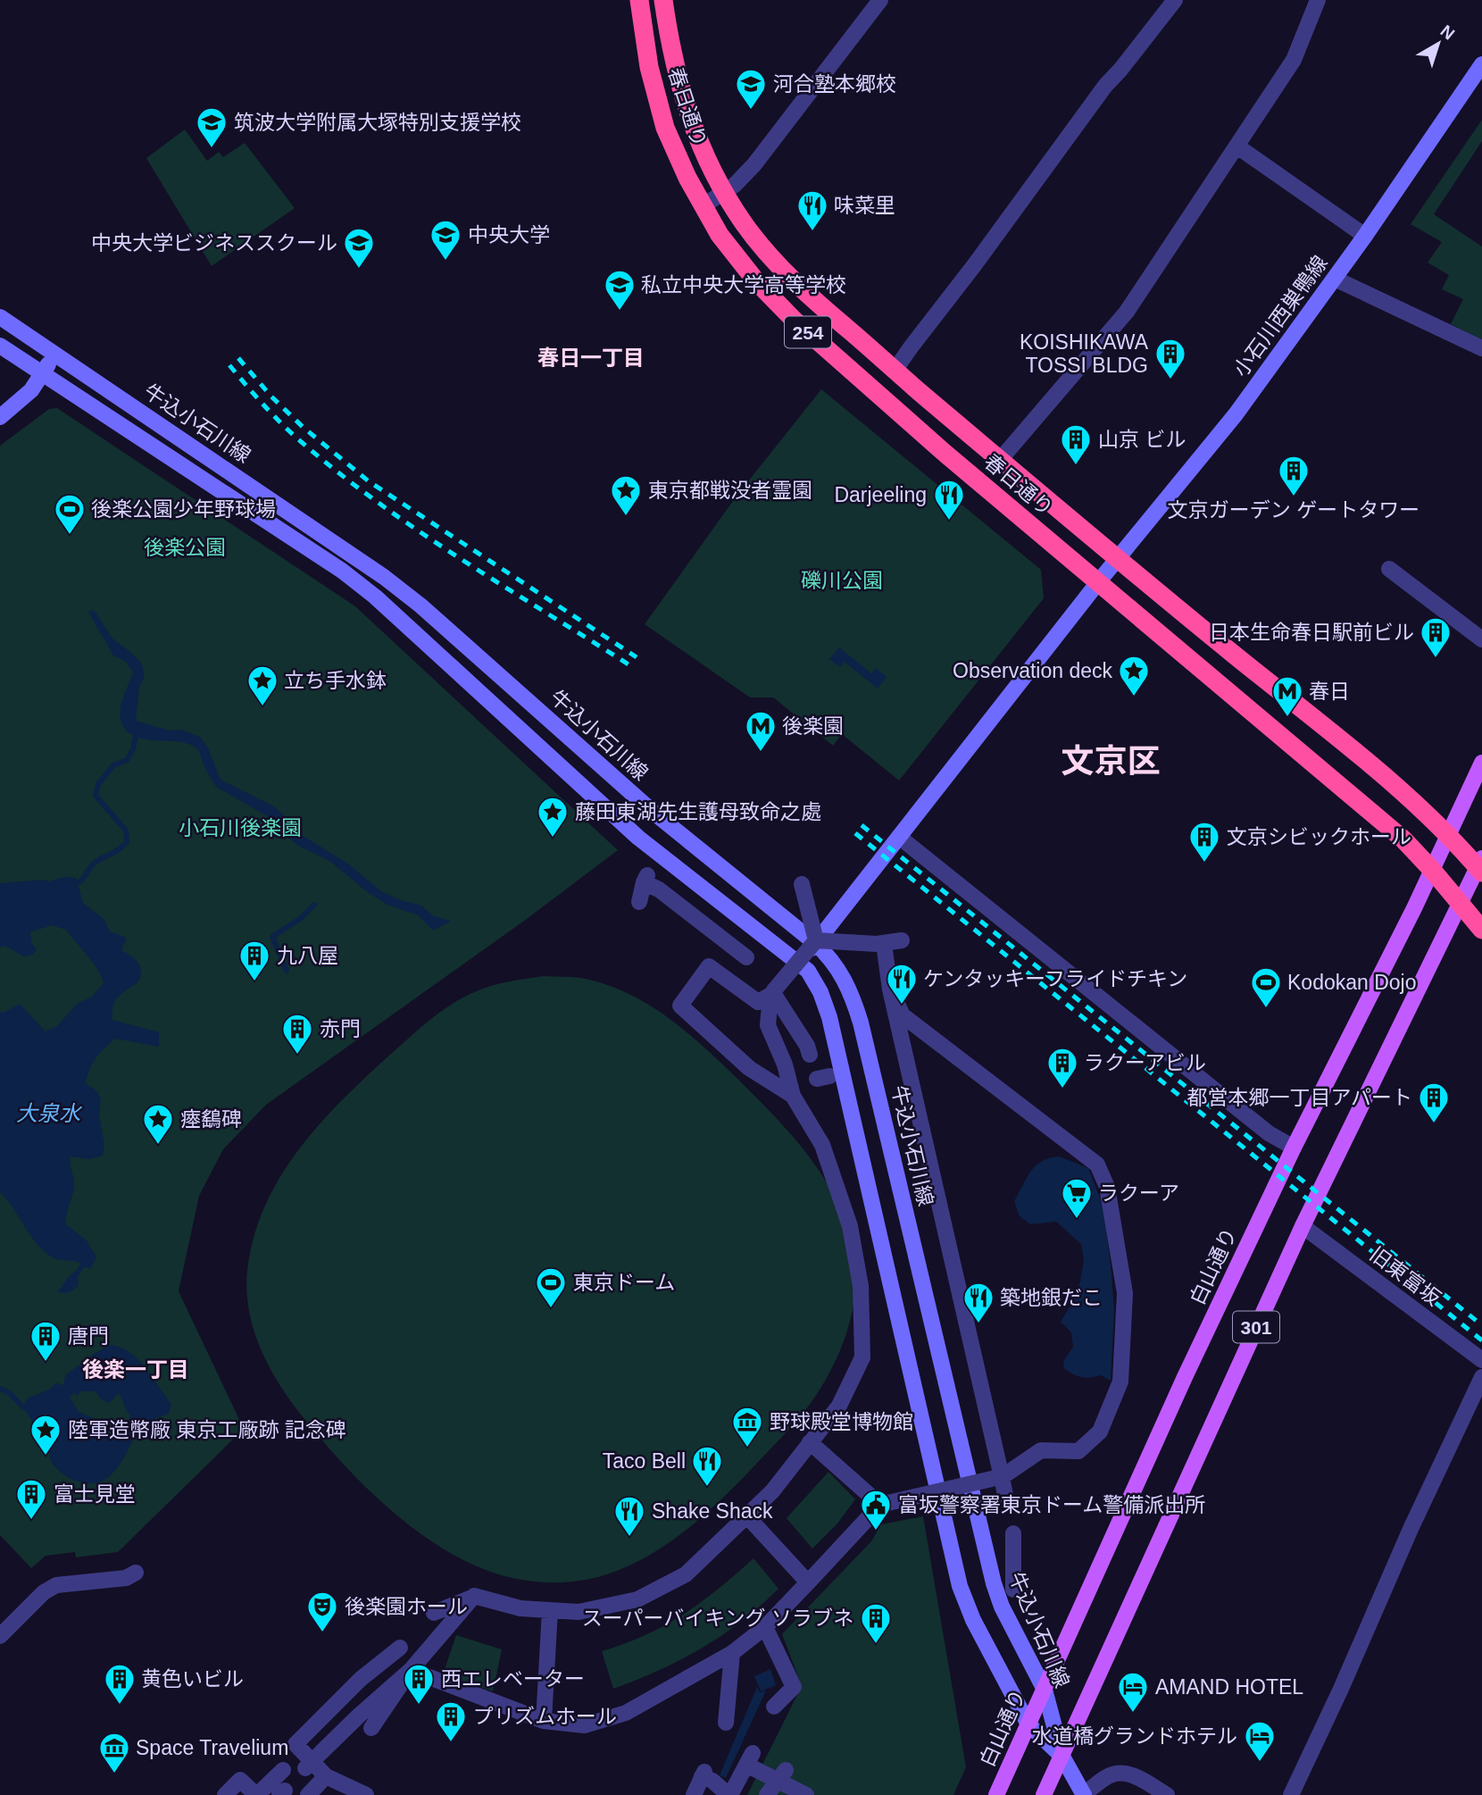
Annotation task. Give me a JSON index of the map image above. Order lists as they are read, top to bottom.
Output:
{
  "streets": {
    "highway": ["春日通り", "254"],
    "main road": [
      "小石川西巣鴨線",
      "牛込小石川線",
      "白山通り",
      "301"
    ],
    "street": ["旧東富坂"]
  },
  "crossings": [
    ["春日通り", "小石川西巣鴨線"],
    ["春日通り", "白山通り"],
    ["春日通り", "301"],
    ["小石川西巣鴨線", "牛込小石川線"],
    ["牛込小石川線", "白山通り"],
    ["牛込小石川線", "301"],
    ["旧東富坂", "301"]
  ],
  "districts": ["春日一丁目", "文京区", "後楽一丁目"],
  "water": ["大泉水"],
  "parks": ["後楽公園", "礫川公園", "小石川後楽園"],
  "places": {
    "school or university": [
      "河合塾本郷校",
      "筑波大学附属大塚特別支援学校",
      "中央大学",
      "中央大学ビジネススクール",
      "私立中央大学高等学校"
    ],
    "restaurant": [
      "味菜里",
      "Darjeeling",
      "ケンタッキーフライドチキン",
      "築地銀だこ",
      "Taco Bell",
      "Shake Shack"
    ],
    "building": [
      "KOISHIKAWA TOSSI BLDG",
      "山京 ビル",
      "文京ガーデン ゲートタワー",
      "日本生命春日駅前ビル",
      "文京シビックホール",
      "九八屋",
      "赤門",
      "ラクーアビル",
      "都営本郷一丁目アパート",
      "唐門",
      "富士見堂",
      "スーパーバイキング ソラブネ",
      "黄色いビル",
      "西エレベーター",
      "プリズムホール"
    ],
    "place": [
      "東京都戦没者霊園",
      "Observation deck",
      "立ち手水鉢",
      "藤田東湖先生護母致命之處",
      "瘞鷂碑",
      "陸軍造幣廠 東京工廠跡 記念碑"
    ],
    "sports": ["後楽公園少年野球場", "Kodokan Dojo", "東京ドーム"],
    "metro station": ["春日", "後楽園"],
    "supermarket": ["ラクーア"],
    "museum": ["野球殿堂博物館", "Space Travelium"],
    "public building": ["富坂警察署東京ドーム警備派出所"],
    "theatre": ["後楽園ホール"],
    "hotel": ["AMAND HOTEL", "水道橋グランドホテル"]
  },
  "north": "top right"
}
